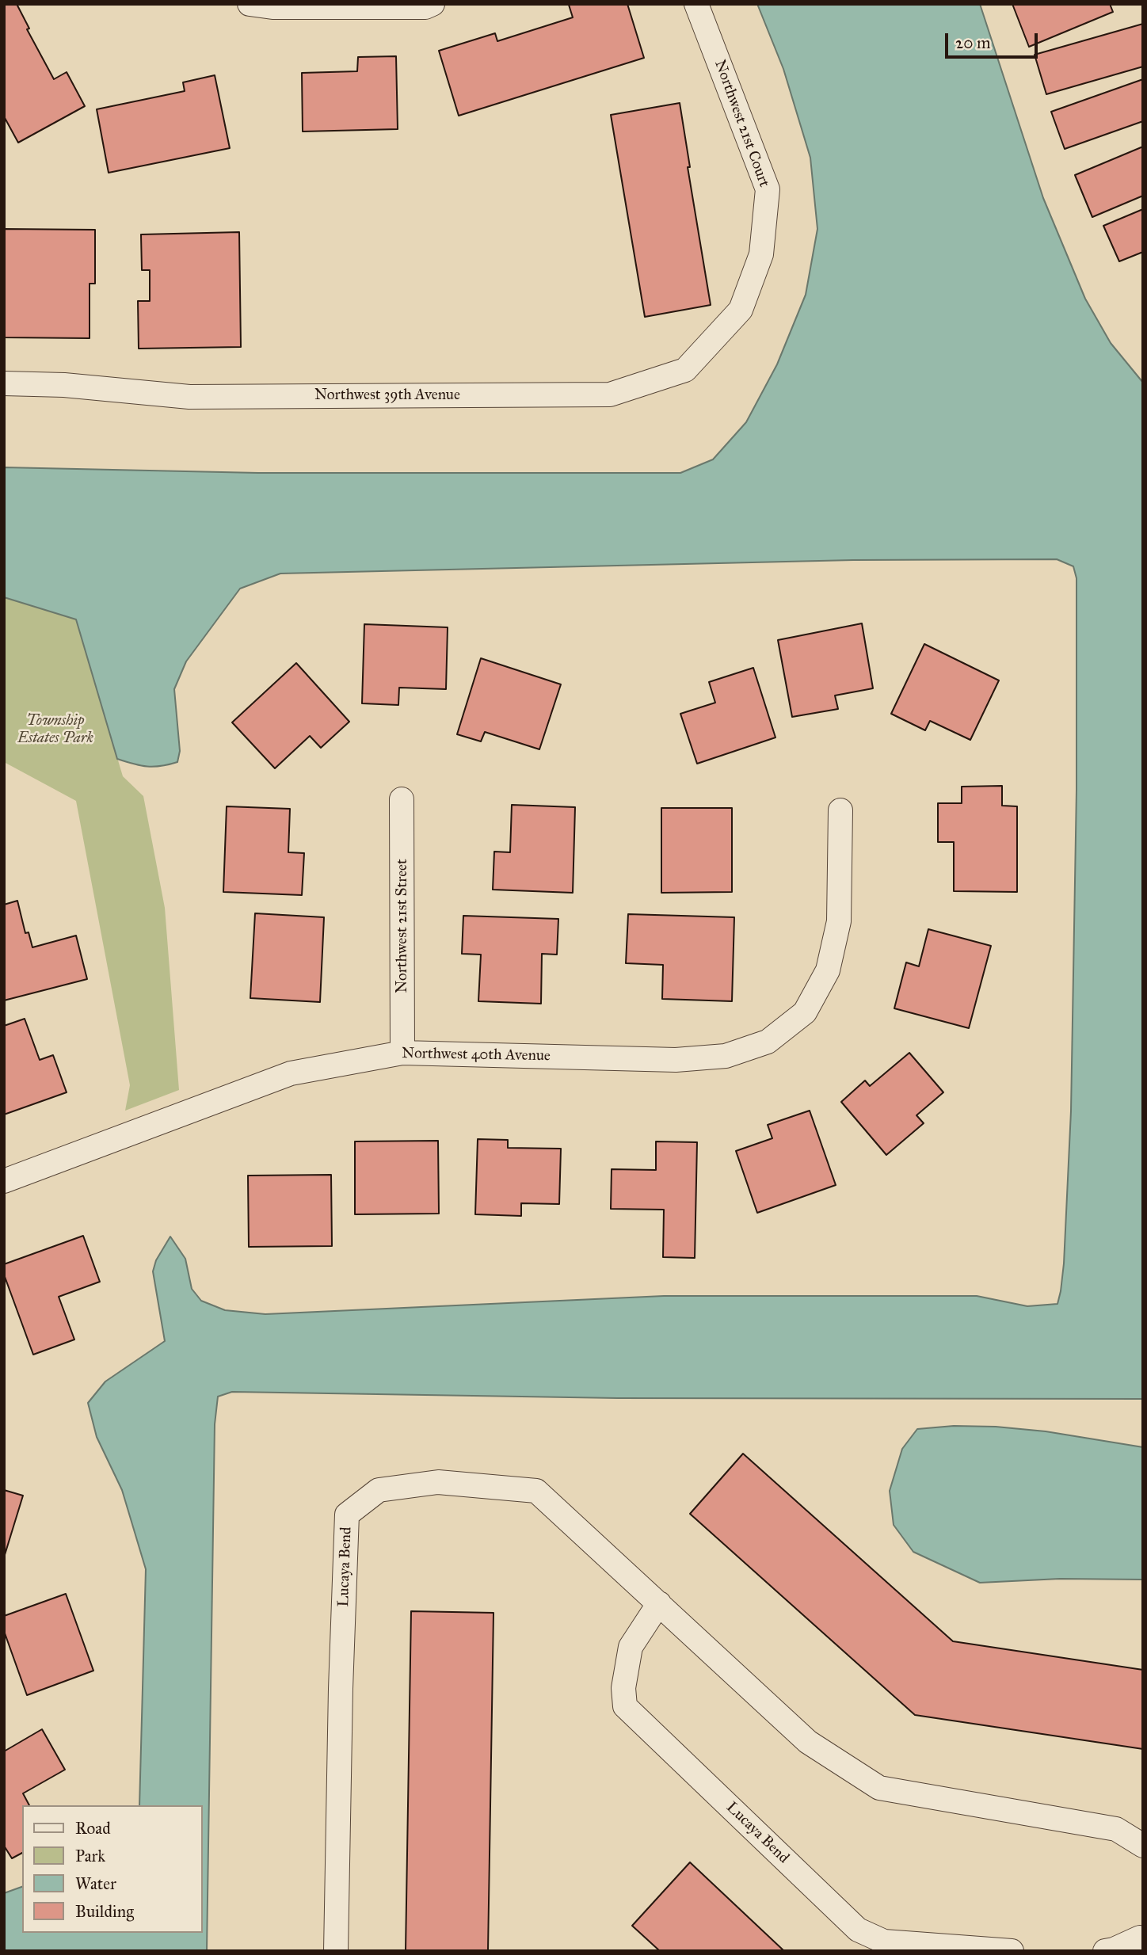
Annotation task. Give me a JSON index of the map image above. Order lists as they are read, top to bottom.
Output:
{
  "streets": {
    "street": [
      "Northwest 21st Court",
      "Northwest 39th Avenue",
      "Northwest 21st Street",
      "Northwest 40th Avenue",
      "Lucaya Bend"
    ]
  },
  "crossings": [
    ["Northwest 21st Court", "Northwest 39th Avenue"],
    ["Northwest 21st Street", "Northwest 40th Avenue"]
  ],
  "parks": ["Township Estates Park"],
  "legend": [
    "Road",
    "Park",
    "Water",
    "Building"
  ],
  "scale_bar": "20 m"
}
